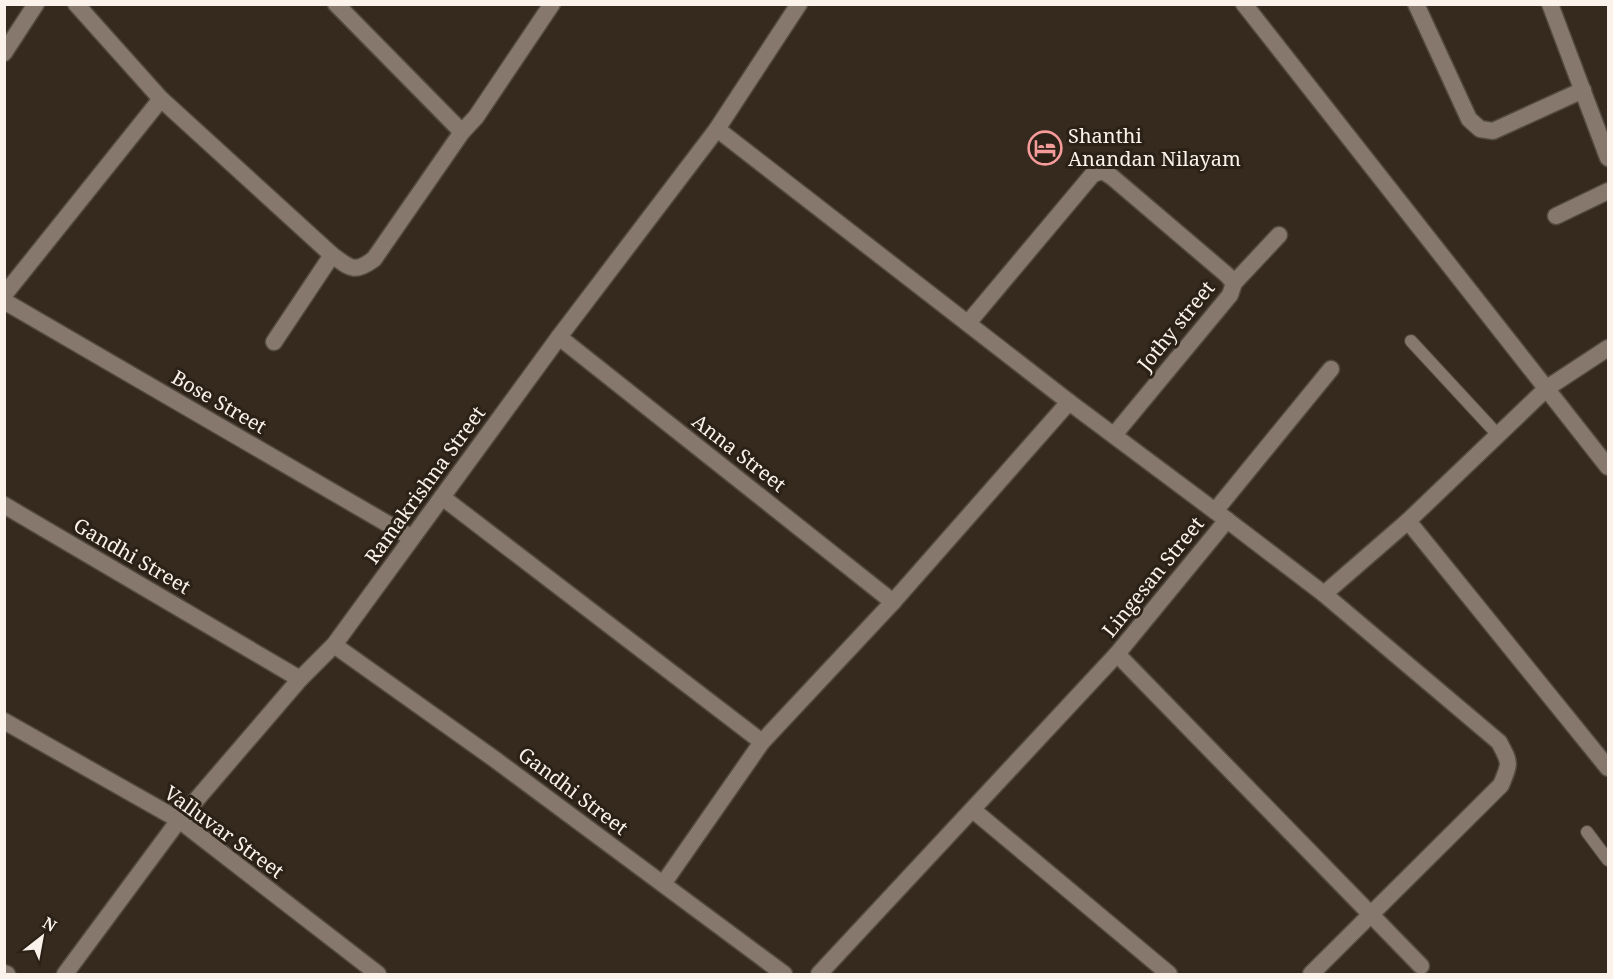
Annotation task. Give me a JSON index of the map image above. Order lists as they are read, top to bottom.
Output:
{
  "streets": {
    "street": [
      "Jothy street",
      "Bose Street",
      "Anna Street",
      "Ramakrishna Street",
      "Gandhi Street",
      "Lingesan Street",
      "Valluvar Street"
    ]
  },
  "crossings": [
    ["Bose Street", "Ramakrishna Street"],
    ["Anna Street", "Ramakrishna Street"],
    ["Ramakrishna Street", "Gandhi Street"],
    ["Ramakrishna Street", "Valluvar Street"]
  ],
  "places": {
    "hotel": ["Shanthi Anandan Nilayam"]
  },
  "north": "top right"
}
